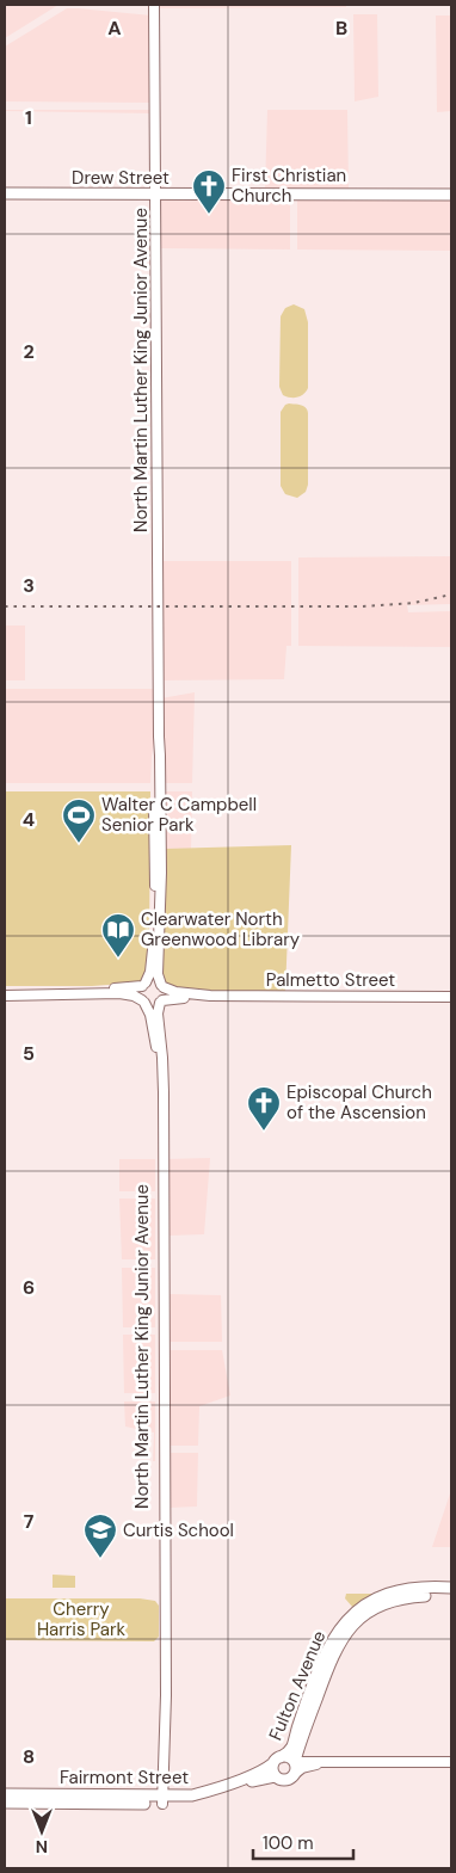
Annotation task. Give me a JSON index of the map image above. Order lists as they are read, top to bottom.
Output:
{
  "streets": {
    "main road": ["Drew Street", "Fulton Avenue", "Fairmont Street"],
    "street": ["North Martin Luther King Junior Avenue", "Palmetto Street"]
  },
  "crossings": [
    ["Drew Street", "North Martin Luther King Junior Avenue"],
    ["North Martin Luther King Junior Avenue", "Palmetto Street"],
    ["North Martin Luther King Junior Avenue", "Fairmont Street"],
    ["Fulton Avenue", "Fairmont Street"]
  ],
  "parks": ["Cherry Harris Park"],
  "places": {
    "church": ["First Christian Church", "Episcopal Church of the Ascension"],
    "sports": ["Walter C Campbell Senior Park"],
    "library": ["Clearwater North Greenwood Library"],
    "school or university": ["Curtis School"]
  },
  "scale_bar": "100 m",
  "north": "bottom",
  "grid": {
    "columns": ["A", "B"],
    "rows": [
      "1",
      "2",
      "3",
      "4",
      "5",
      "6",
      "7",
      "8"
    ]
  }
}
